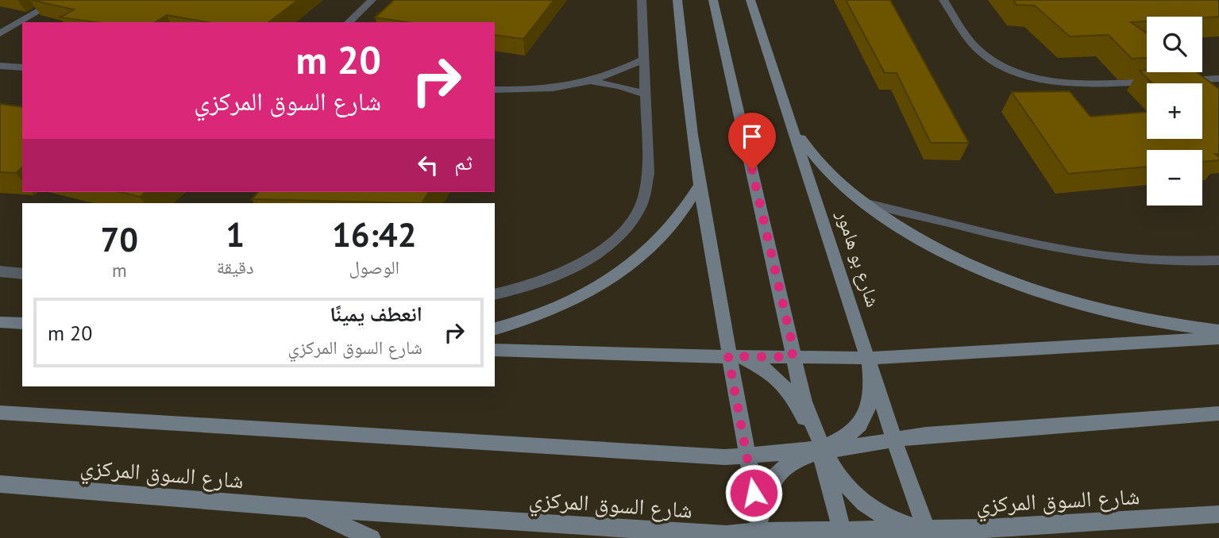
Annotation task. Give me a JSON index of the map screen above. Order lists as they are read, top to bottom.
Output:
{
  "streets": {
    "main road": ["شارع بو هامور", "شارع السوق المركزي"]
  },
  "crossings": [
    ["شارع بو هامور", "شارع السوق المركزي"]
  ],
  "page": {
    "map_buttons": ["+", "−"],
    "turn": ["20 m", "شارع السوق المركزي"],
    "then": "ثم",
    "eta": [
      "16:42",
      "الوصول",
      "1",
      "دقيقة",
      "70",
      "m"
    ],
    "list": [
      {
        "name": "انعطف يمينًا",
        "note": "شارع السوق المركزي",
        "value": "20 m"
      }
    ]
  }
}
